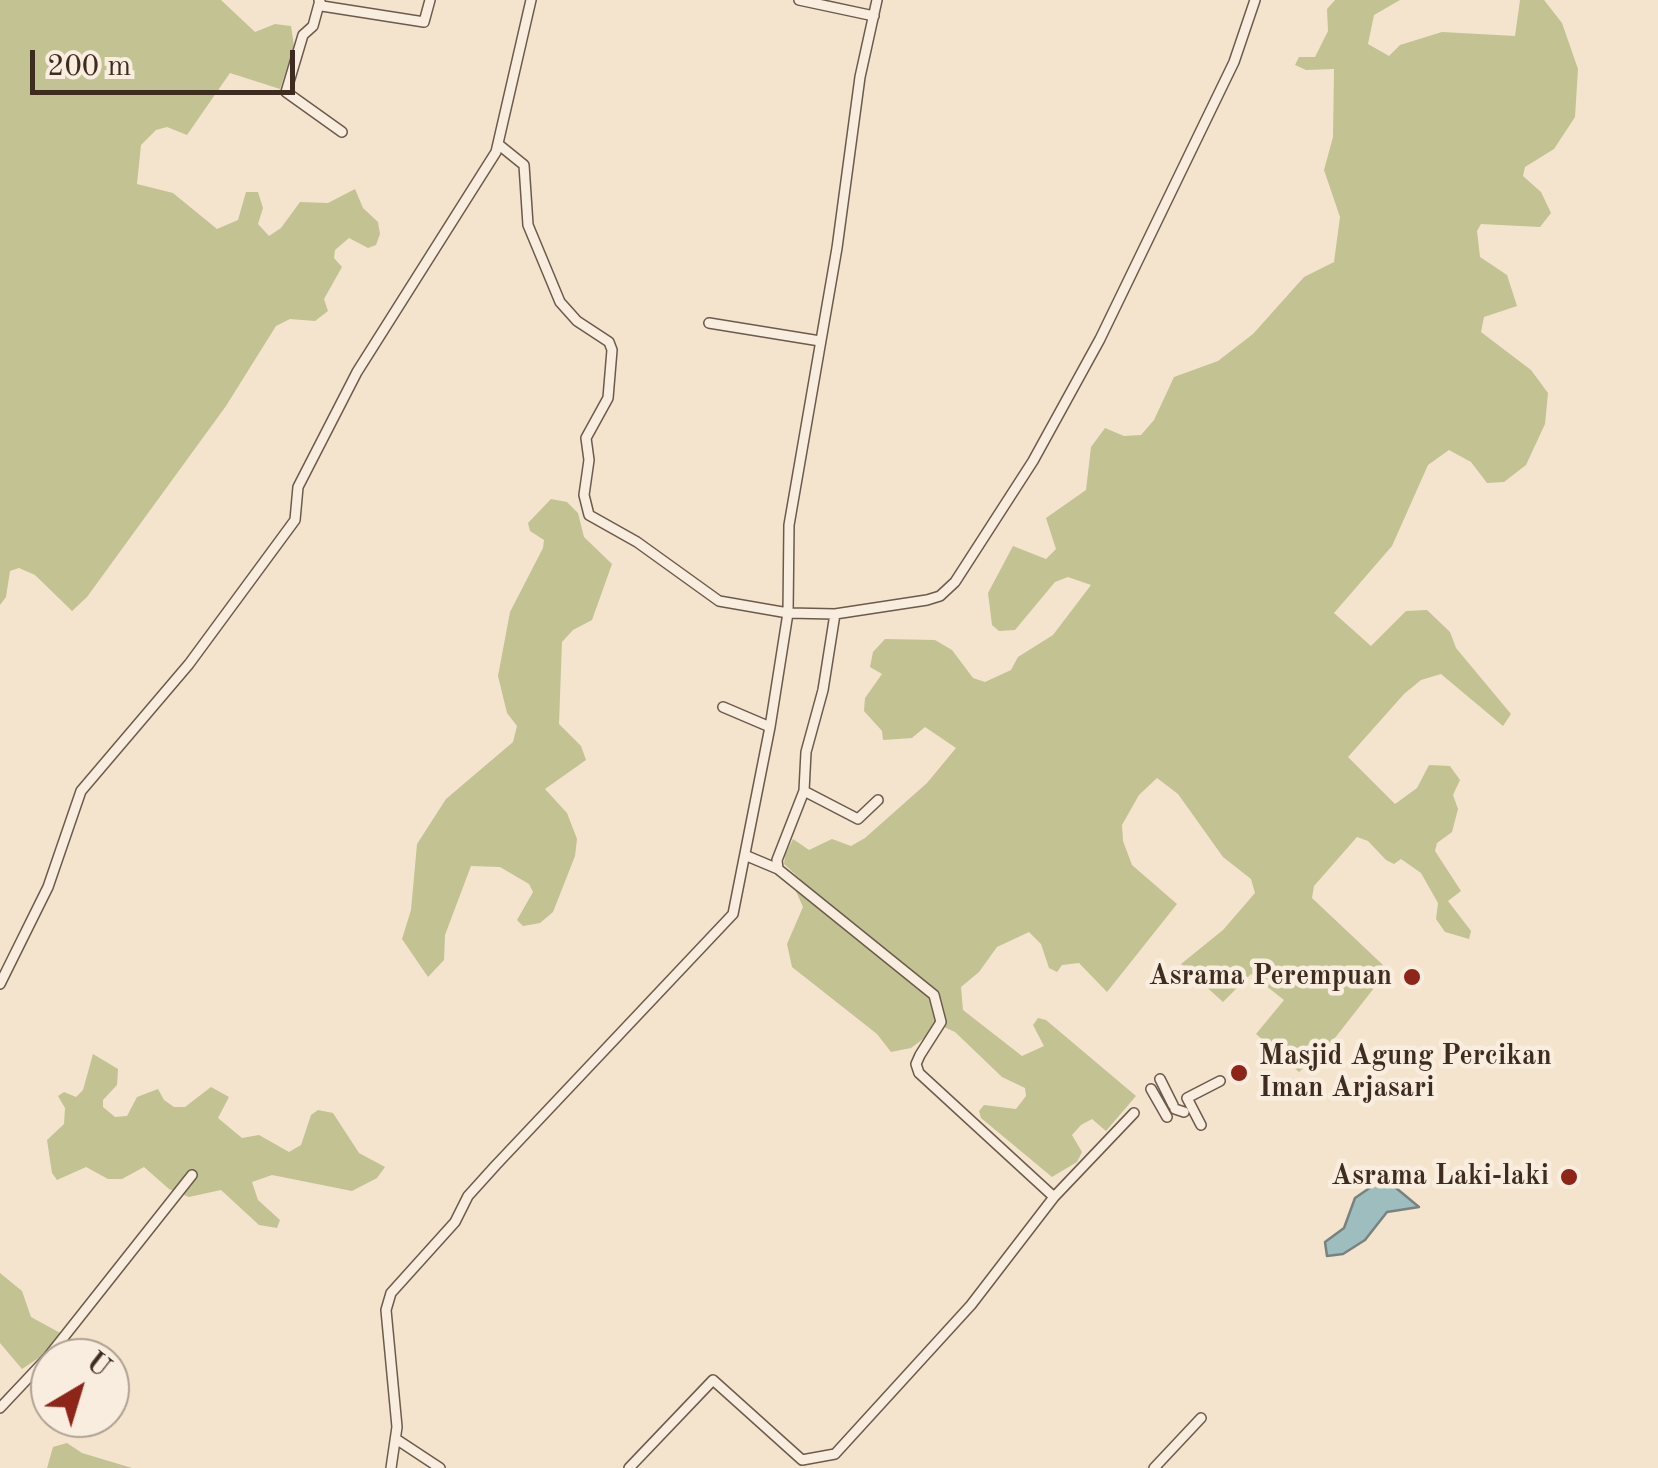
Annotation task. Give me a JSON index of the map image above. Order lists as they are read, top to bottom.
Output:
{
  "places": ["Asrama Perempuan", "Masjid Agung Percikan Iman Arjasari", "Asrama Laki-laki"],
  "scale_bar": "200 m",
  "north": "top right"
}
